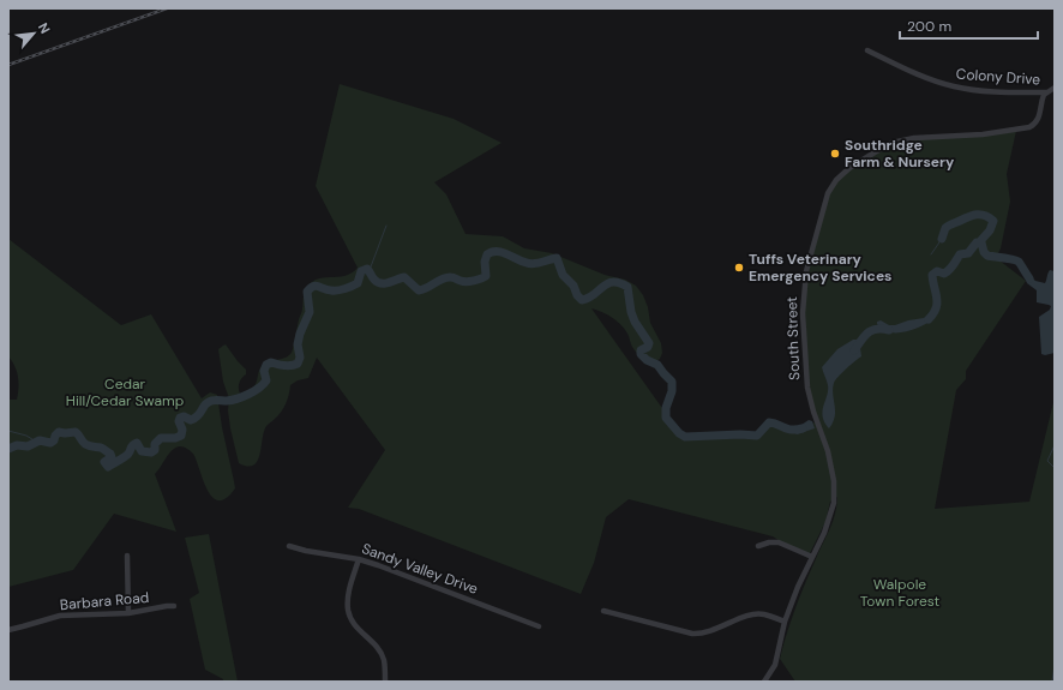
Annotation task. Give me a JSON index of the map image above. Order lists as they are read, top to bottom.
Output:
{
  "streets": {
    "street": [
      "Colony Drive",
      "South Street",
      "Sandy Valley Drive",
      "Barbara Road"
    ]
  },
  "crossings": [
    ["Colony Drive", "South Street"]
  ],
  "parks": ["Cedar Hill/Cedar Swamp", "Walpole Town Forest"],
  "places": ["Southridge Farm & Nursery", "Tuffs Veterinary Emergency Services"],
  "scale_bar": "200 m",
  "north": "top right"
}
